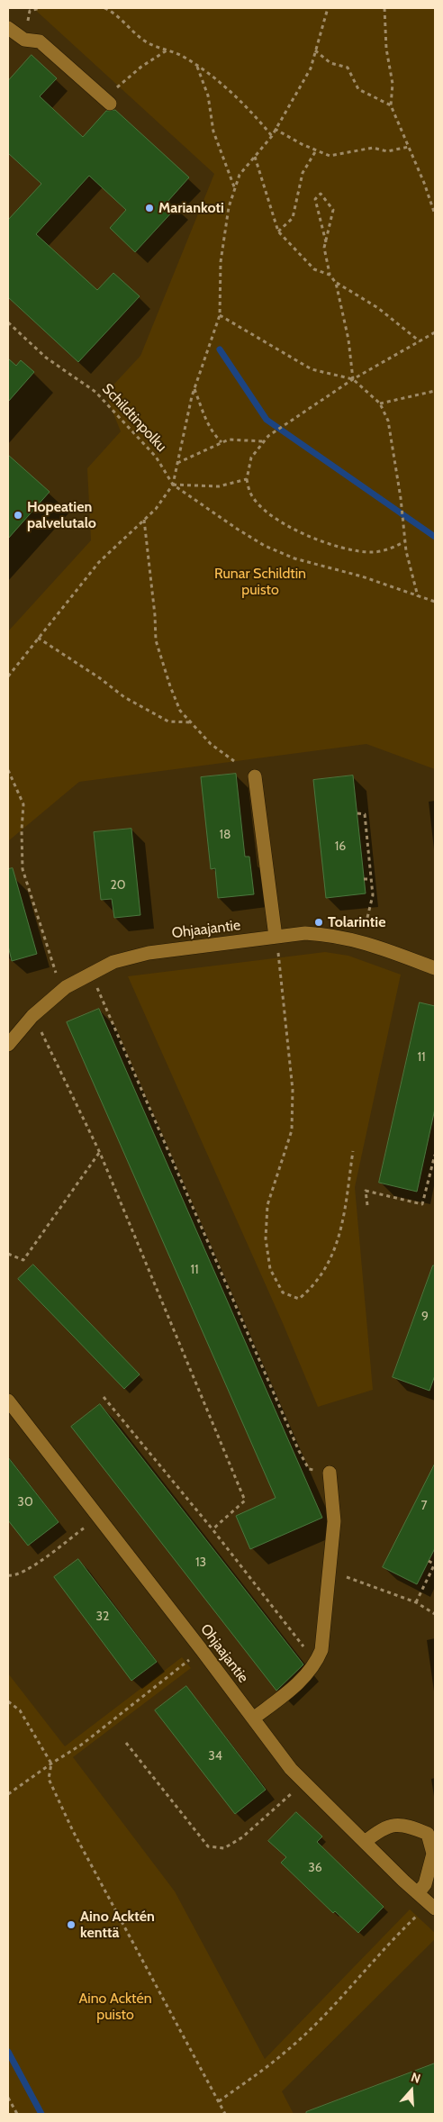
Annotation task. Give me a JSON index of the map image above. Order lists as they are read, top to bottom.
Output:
{
  "streets": {
    "street": ["Ohjaajantie"],
    "path": ["Schildtinpolku"]
  },
  "parks": ["Runar Schildtin puisto", "Aino Acktén puisto"],
  "places": [
    "Mariankoti",
    "Hopeatien palvelutalo",
    "Tolarintie",
    "Aino Acktén kenttä"
  ],
  "house_numbers": [
    "18",
    "16",
    "20",
    "11",
    "11",
    "9",
    "30",
    "7",
    "13",
    "32",
    "34",
    "36"
  ],
  "north": "top"
}
